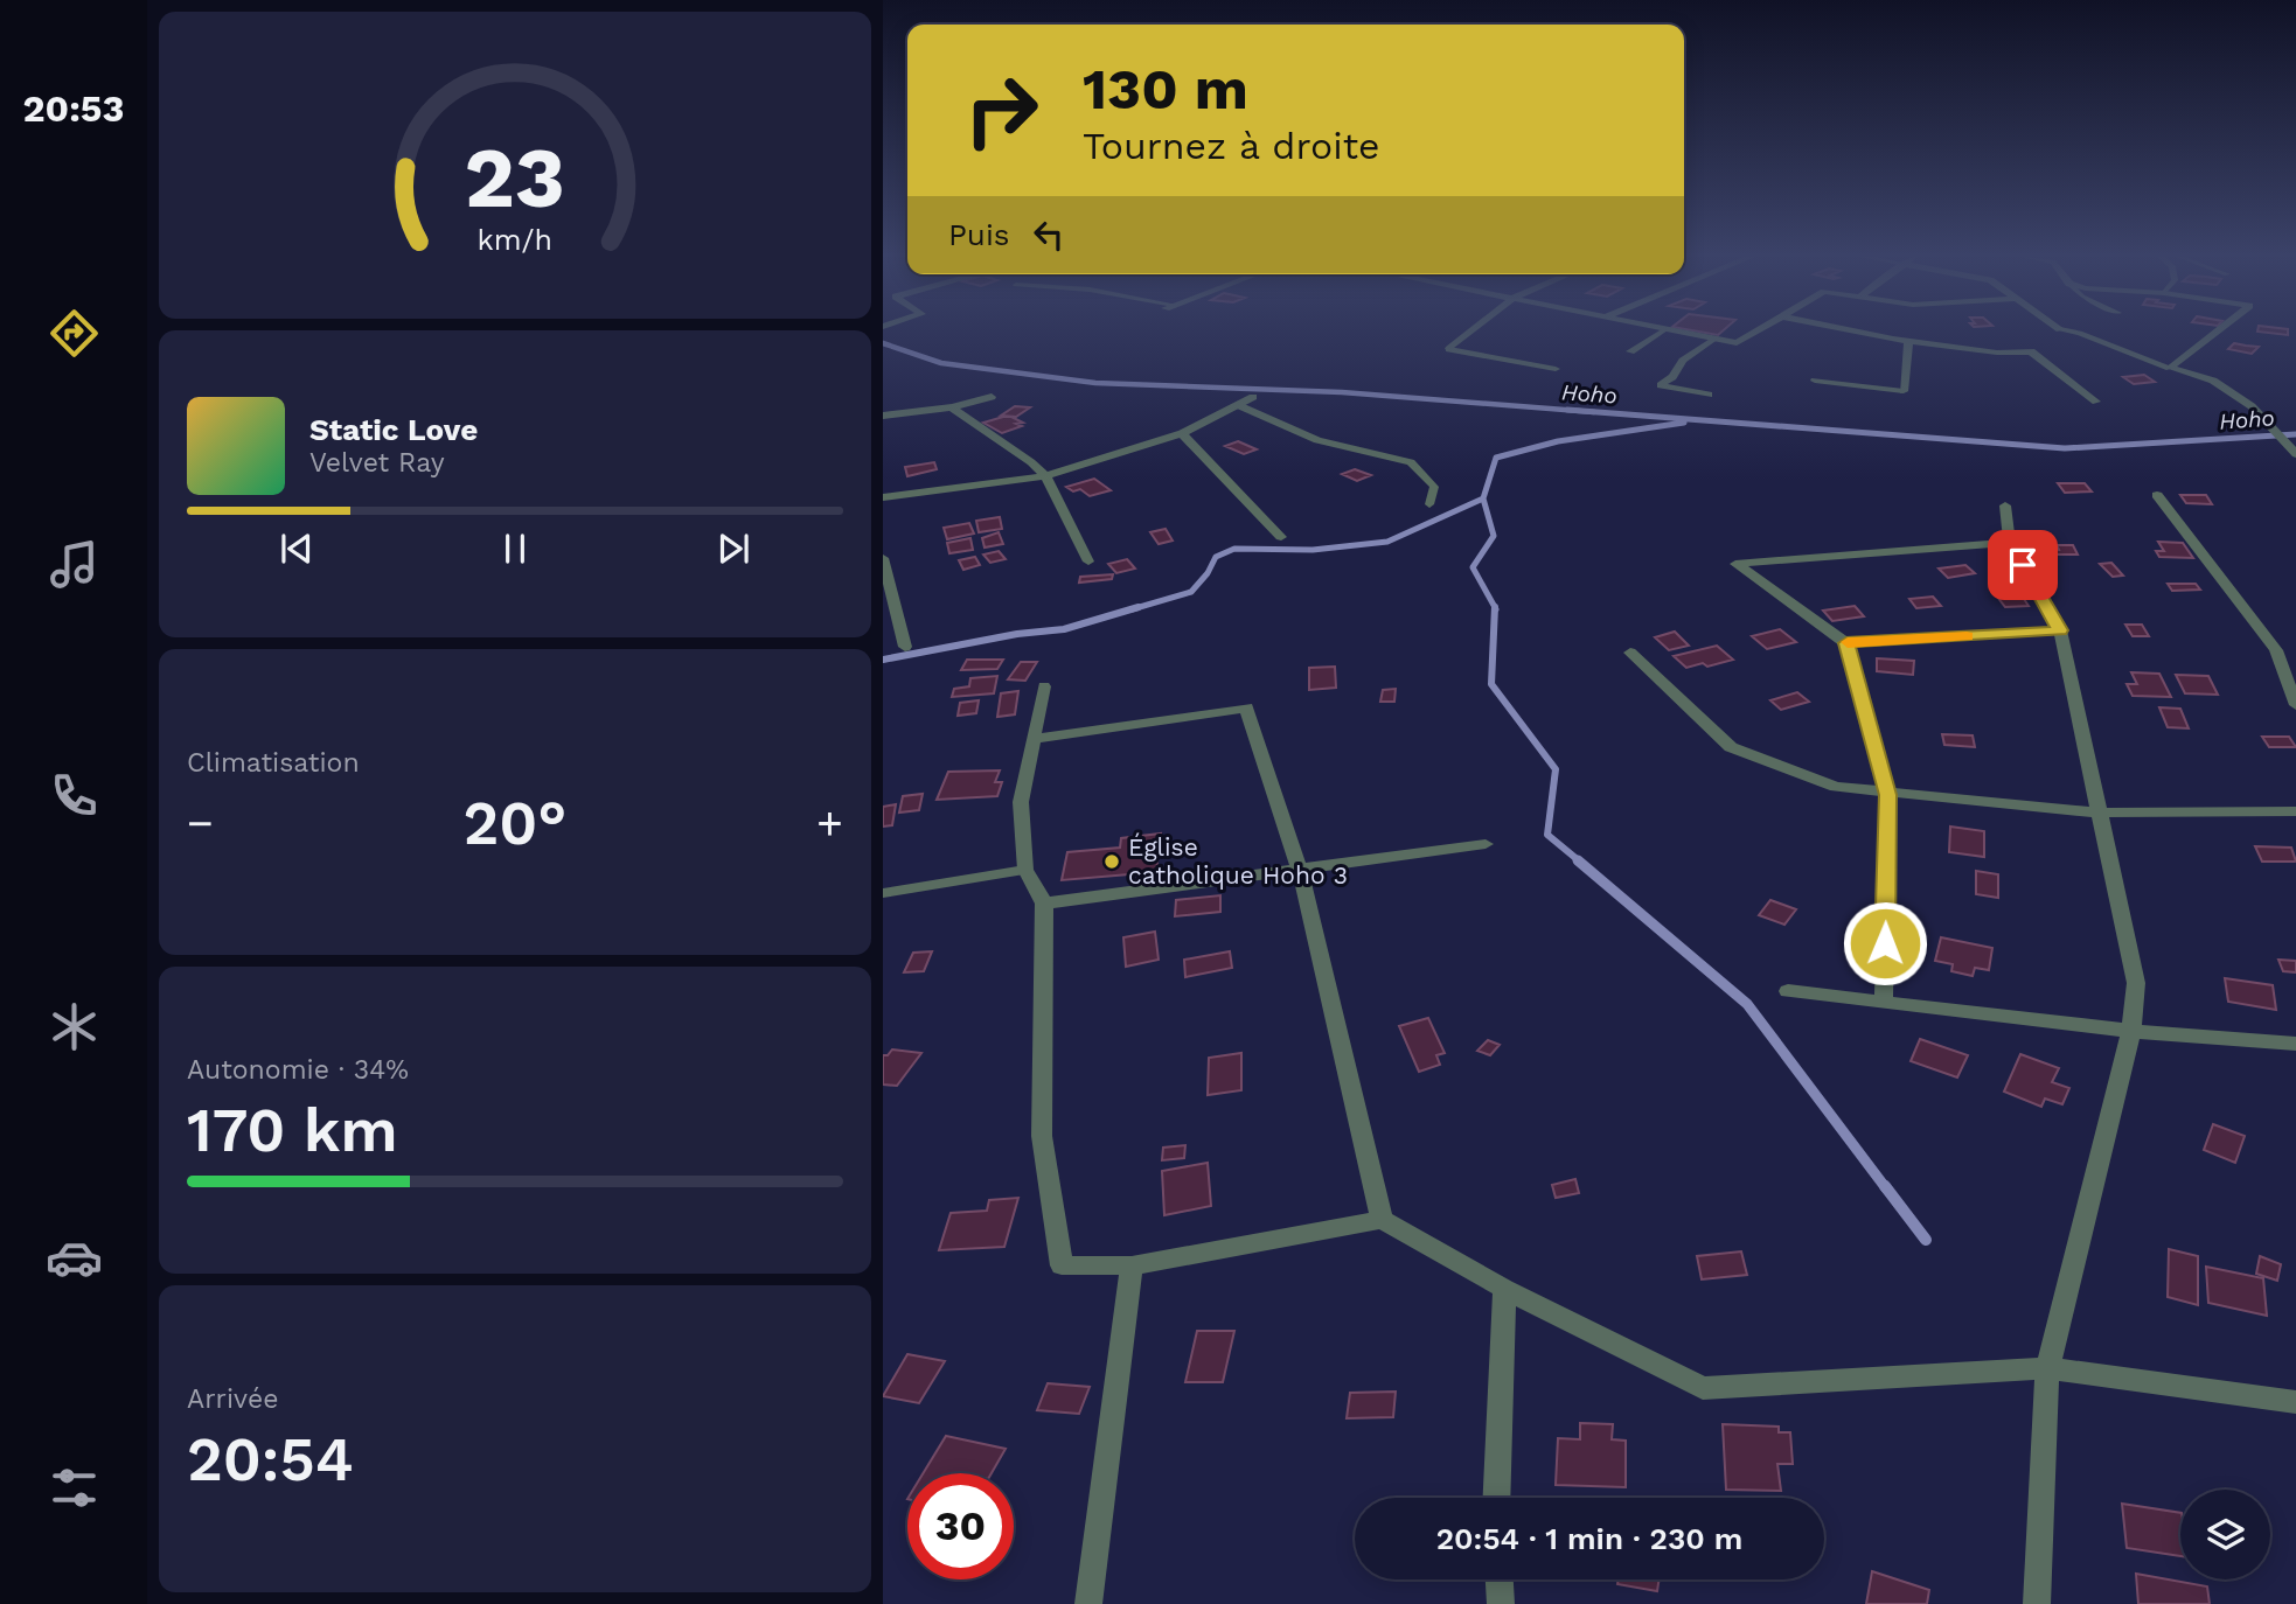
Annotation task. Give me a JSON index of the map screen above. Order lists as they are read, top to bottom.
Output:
{
  "water": ["Hoho"],
  "places": ["Église catholique Hoho 3"],
  "page": {
    "tabs": "20:53",
    "turn": ["130 m", "Tournez à droite"],
    "then": "Puis",
    "song": ["Static Love", "Velvet Ray"],
    "tile": [
      "Climatisation",
      ["Autonomie · 34%", "170 km"],
      ["Arrivée", "20:54"]
    ],
    "heat": ["−", "20°", "+"],
    "limit": "30",
    "trip": "20:54 · 1 min · 230 m",
    "gauge": ["23", "km/h"]
  }
}
